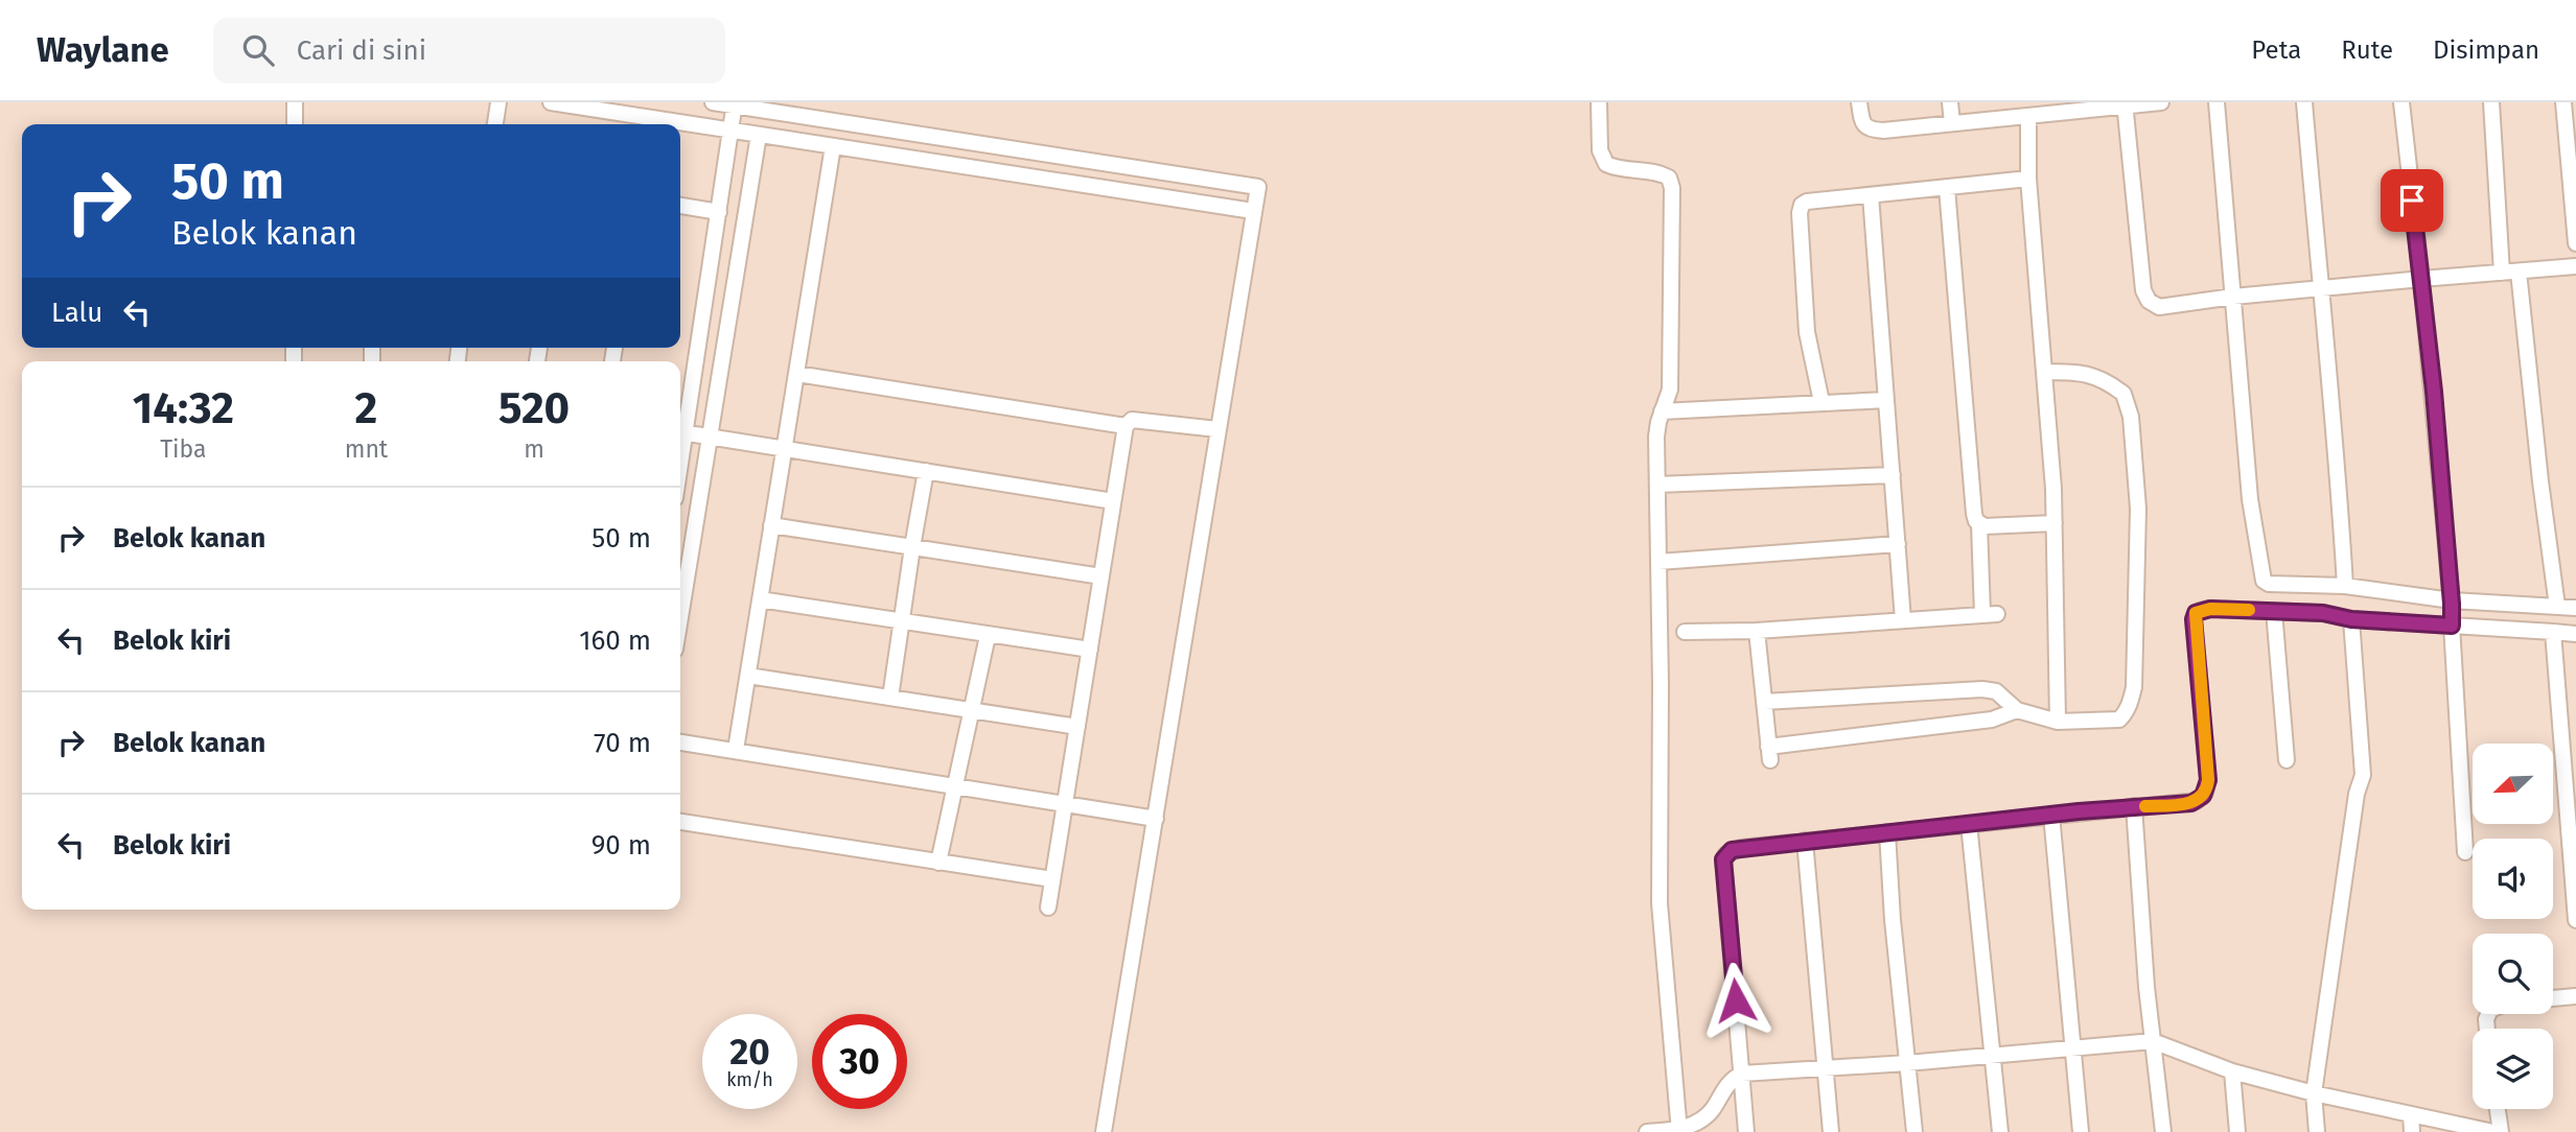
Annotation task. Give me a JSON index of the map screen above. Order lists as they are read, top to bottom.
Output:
{
  "north": "bottom left",
  "page": {
    "header": "Waylane",
    "search": "Cari di sini",
    "nav": ["Peta", "Rute", "Disimpan"],
    "turn": ["50 m", "Belok kanan"],
    "then": "Lalu",
    "eta": [
      "14:32",
      "Tiba",
      "2",
      "mnt",
      "520",
      "m"
    ],
    "list": [
      {
        "name": "Belok kanan",
        "value": "50 m"
      },
      {
        "name": "Belok kiri",
        "value": "160 m"
      },
      {
        "name": "Belok kanan",
        "value": "70 m"
      },
      {
        "name": "Belok kiri",
        "value": "90 m"
      }
    ],
    "speed": "20 km/h",
    "limit": "30"
  }
}
